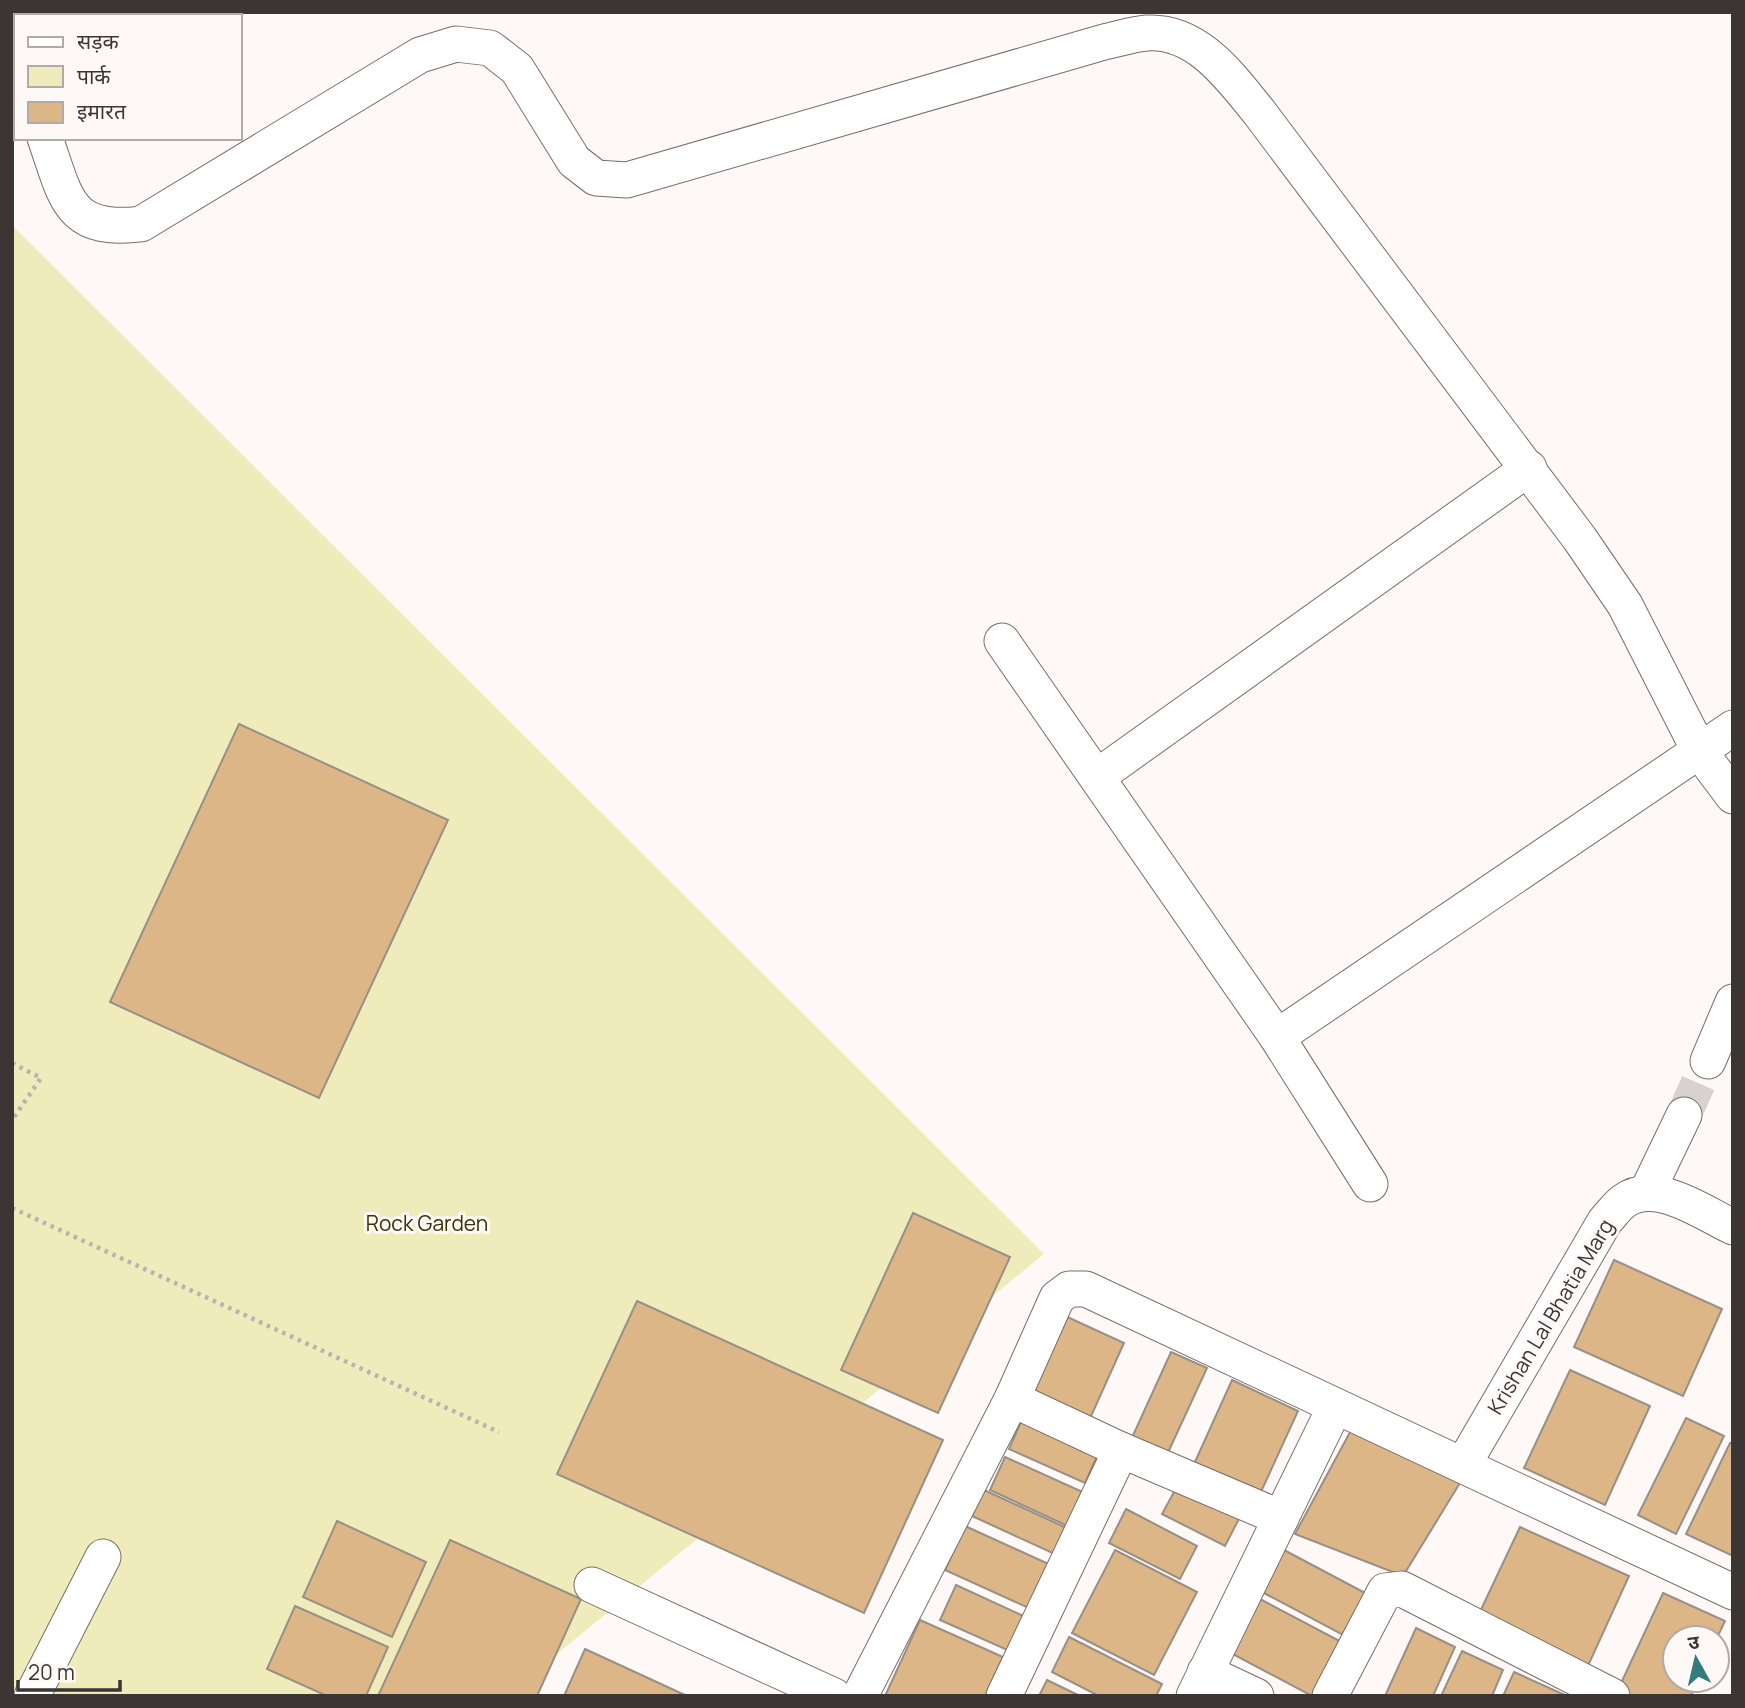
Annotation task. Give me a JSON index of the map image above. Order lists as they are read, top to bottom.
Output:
{
  "streets": {
    "street": ["Krishan Lal Bhatia Marg"]
  },
  "parks": ["Rock Garden"],
  "legend": ["सड़क", "पार्क", "इमारत"],
  "scale_bar": "20 m",
  "north": "top"
}
